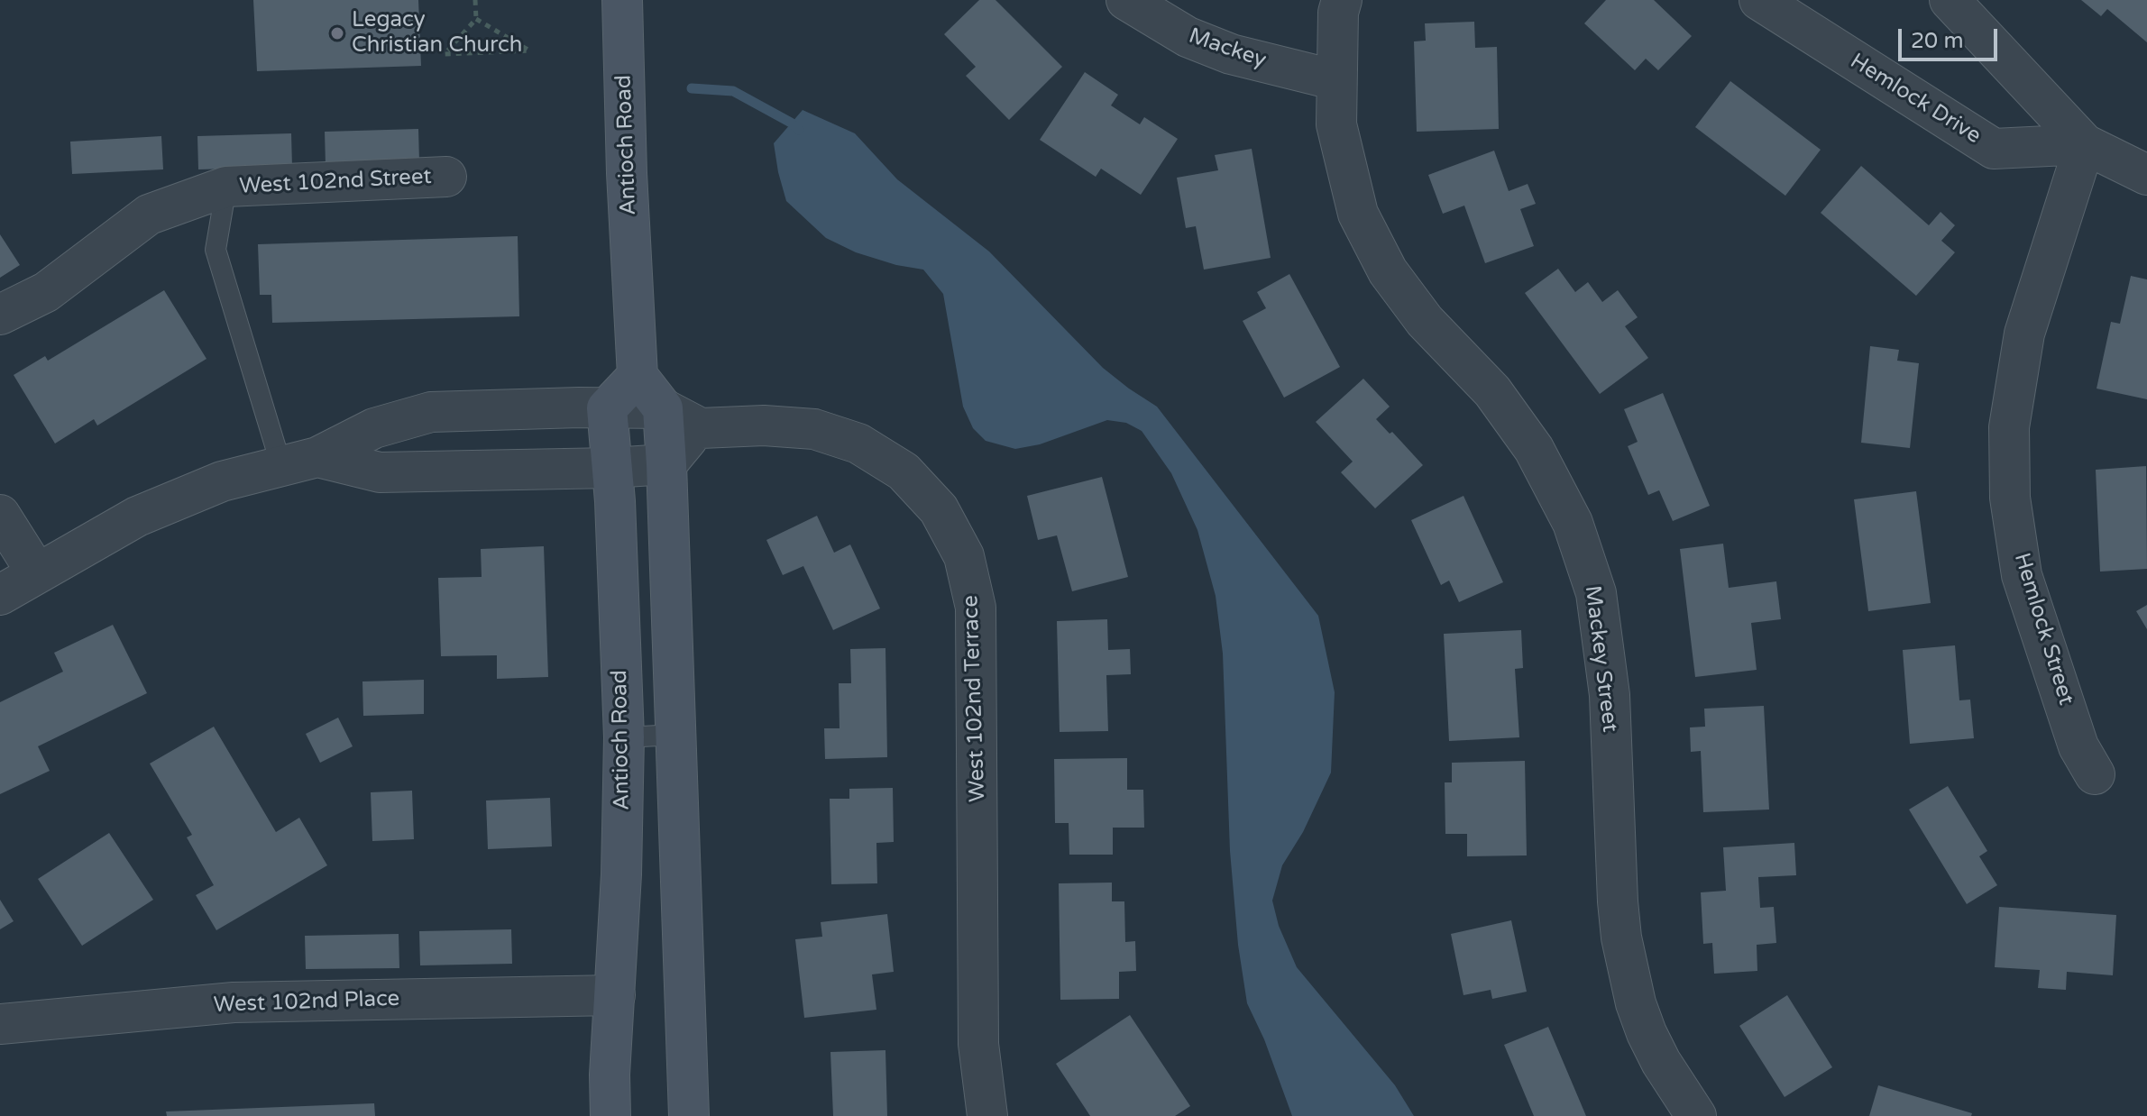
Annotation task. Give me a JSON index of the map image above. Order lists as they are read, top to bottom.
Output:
{
  "streets": {
    "main road": ["Antioch Road"],
    "street": [
      "Mackey",
      "Hemlock Drive",
      "West 102nd Street",
      "Hemlock Street",
      "Mackey Street",
      "West 102nd Terrace",
      "West 102nd Place"
    ]
  },
  "crossings": [
    ["Mackey", "Mackey Street"],
    ["Hemlock Drive", "Hemlock Street"],
    ["Antioch Road", "West 102nd Place"]
  ],
  "places": ["Legacy Christian Church"],
  "scale_bar": "20 m"
}
